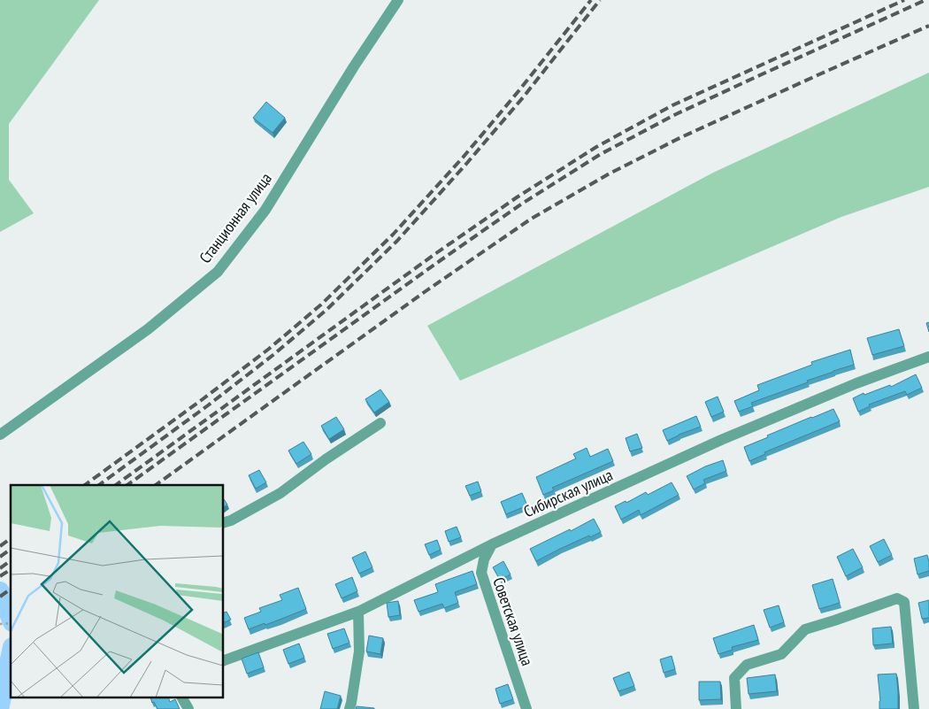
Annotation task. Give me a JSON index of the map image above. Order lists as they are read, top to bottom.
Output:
{
  "streets": {
    "street": ["Станционная улица", "Сибирская улица", "Советская улица"]
  },
  "crossings": [
    ["Сибирская улица", "Советская улица"]
  ]
}
